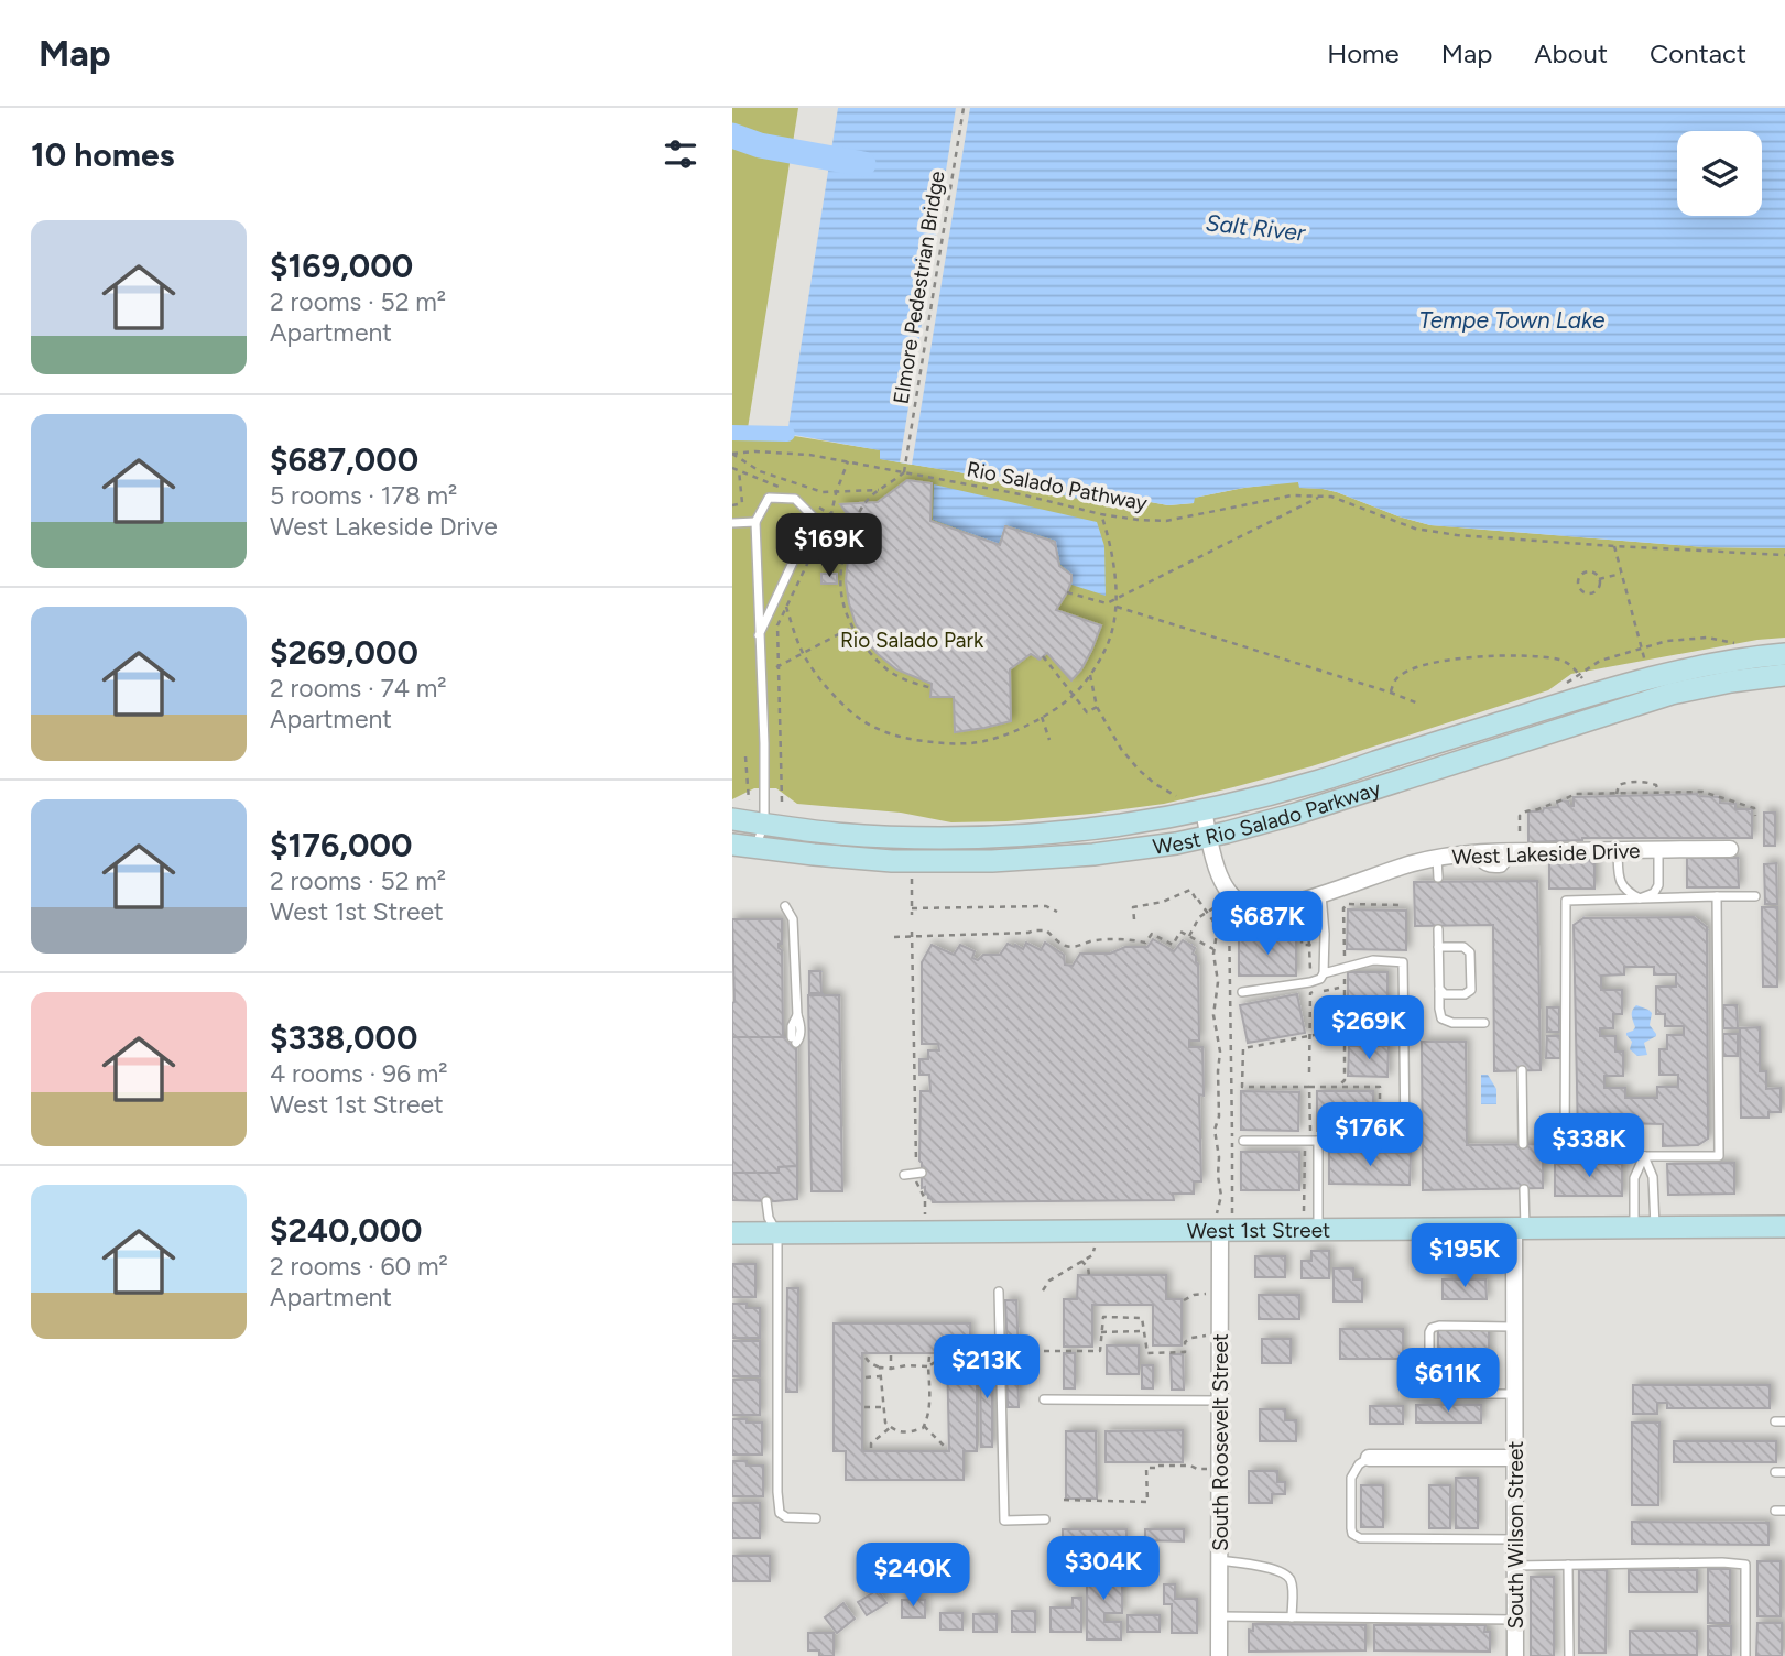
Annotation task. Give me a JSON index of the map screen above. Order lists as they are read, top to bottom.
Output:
{
  "streets": {
    "main road": ["West Rio Salado Parkway", "West 1st Street"],
    "street": ["West Lakeside Drive", "South Roosevelt Street", "South Wilson Street"],
    "path": ["Elmore Pedestrian Bridge", "Rio Salado Pathway"]
  },
  "crossings": [
    ["Elmore Pedestrian Bridge", "Rio Salado Pathway"],
    ["West Rio Salado Parkway", "West Lakeside Drive"],
    ["West 1st Street", "South Roosevelt Street"],
    ["West 1st Street", "South Wilson Street"]
  ],
  "water": ["Salt River", "Tempe Town Lake"],
  "parks": ["Rio Salado Park"],
  "page": {
    "header": "Map",
    "nav": [
      "Home",
      "Map",
      "About",
      "Contact"
    ],
    "heading": "10 homes",
    "list": [
      {
        "name": "$169,000",
        "note": "2 rooms · 52 m² · Apartment"
      },
      {
        "name": "$687,000",
        "note": "5 rooms · 178 m² · West Lakeside Drive"
      },
      {
        "name": "$269,000",
        "note": "2 rooms · 74 m² · Apartment"
      },
      {
        "name": "$176,000",
        "note": "2 rooms · 52 m² · West 1st Street"
      },
      {
        "name": "$338,000",
        "note": "4 rooms · 96 m² · West 1st Street"
      },
      {
        "name": "$240,000",
        "note": "2 rooms · 60 m² · Apartment"
      }
    ],
    "price": [
      "$169K",
      "$687K",
      "$269K",
      "$176K",
      "$338K",
      "$195K",
      "$213K",
      "$611K",
      "$304K",
      "$240K"
    ]
  }
}
